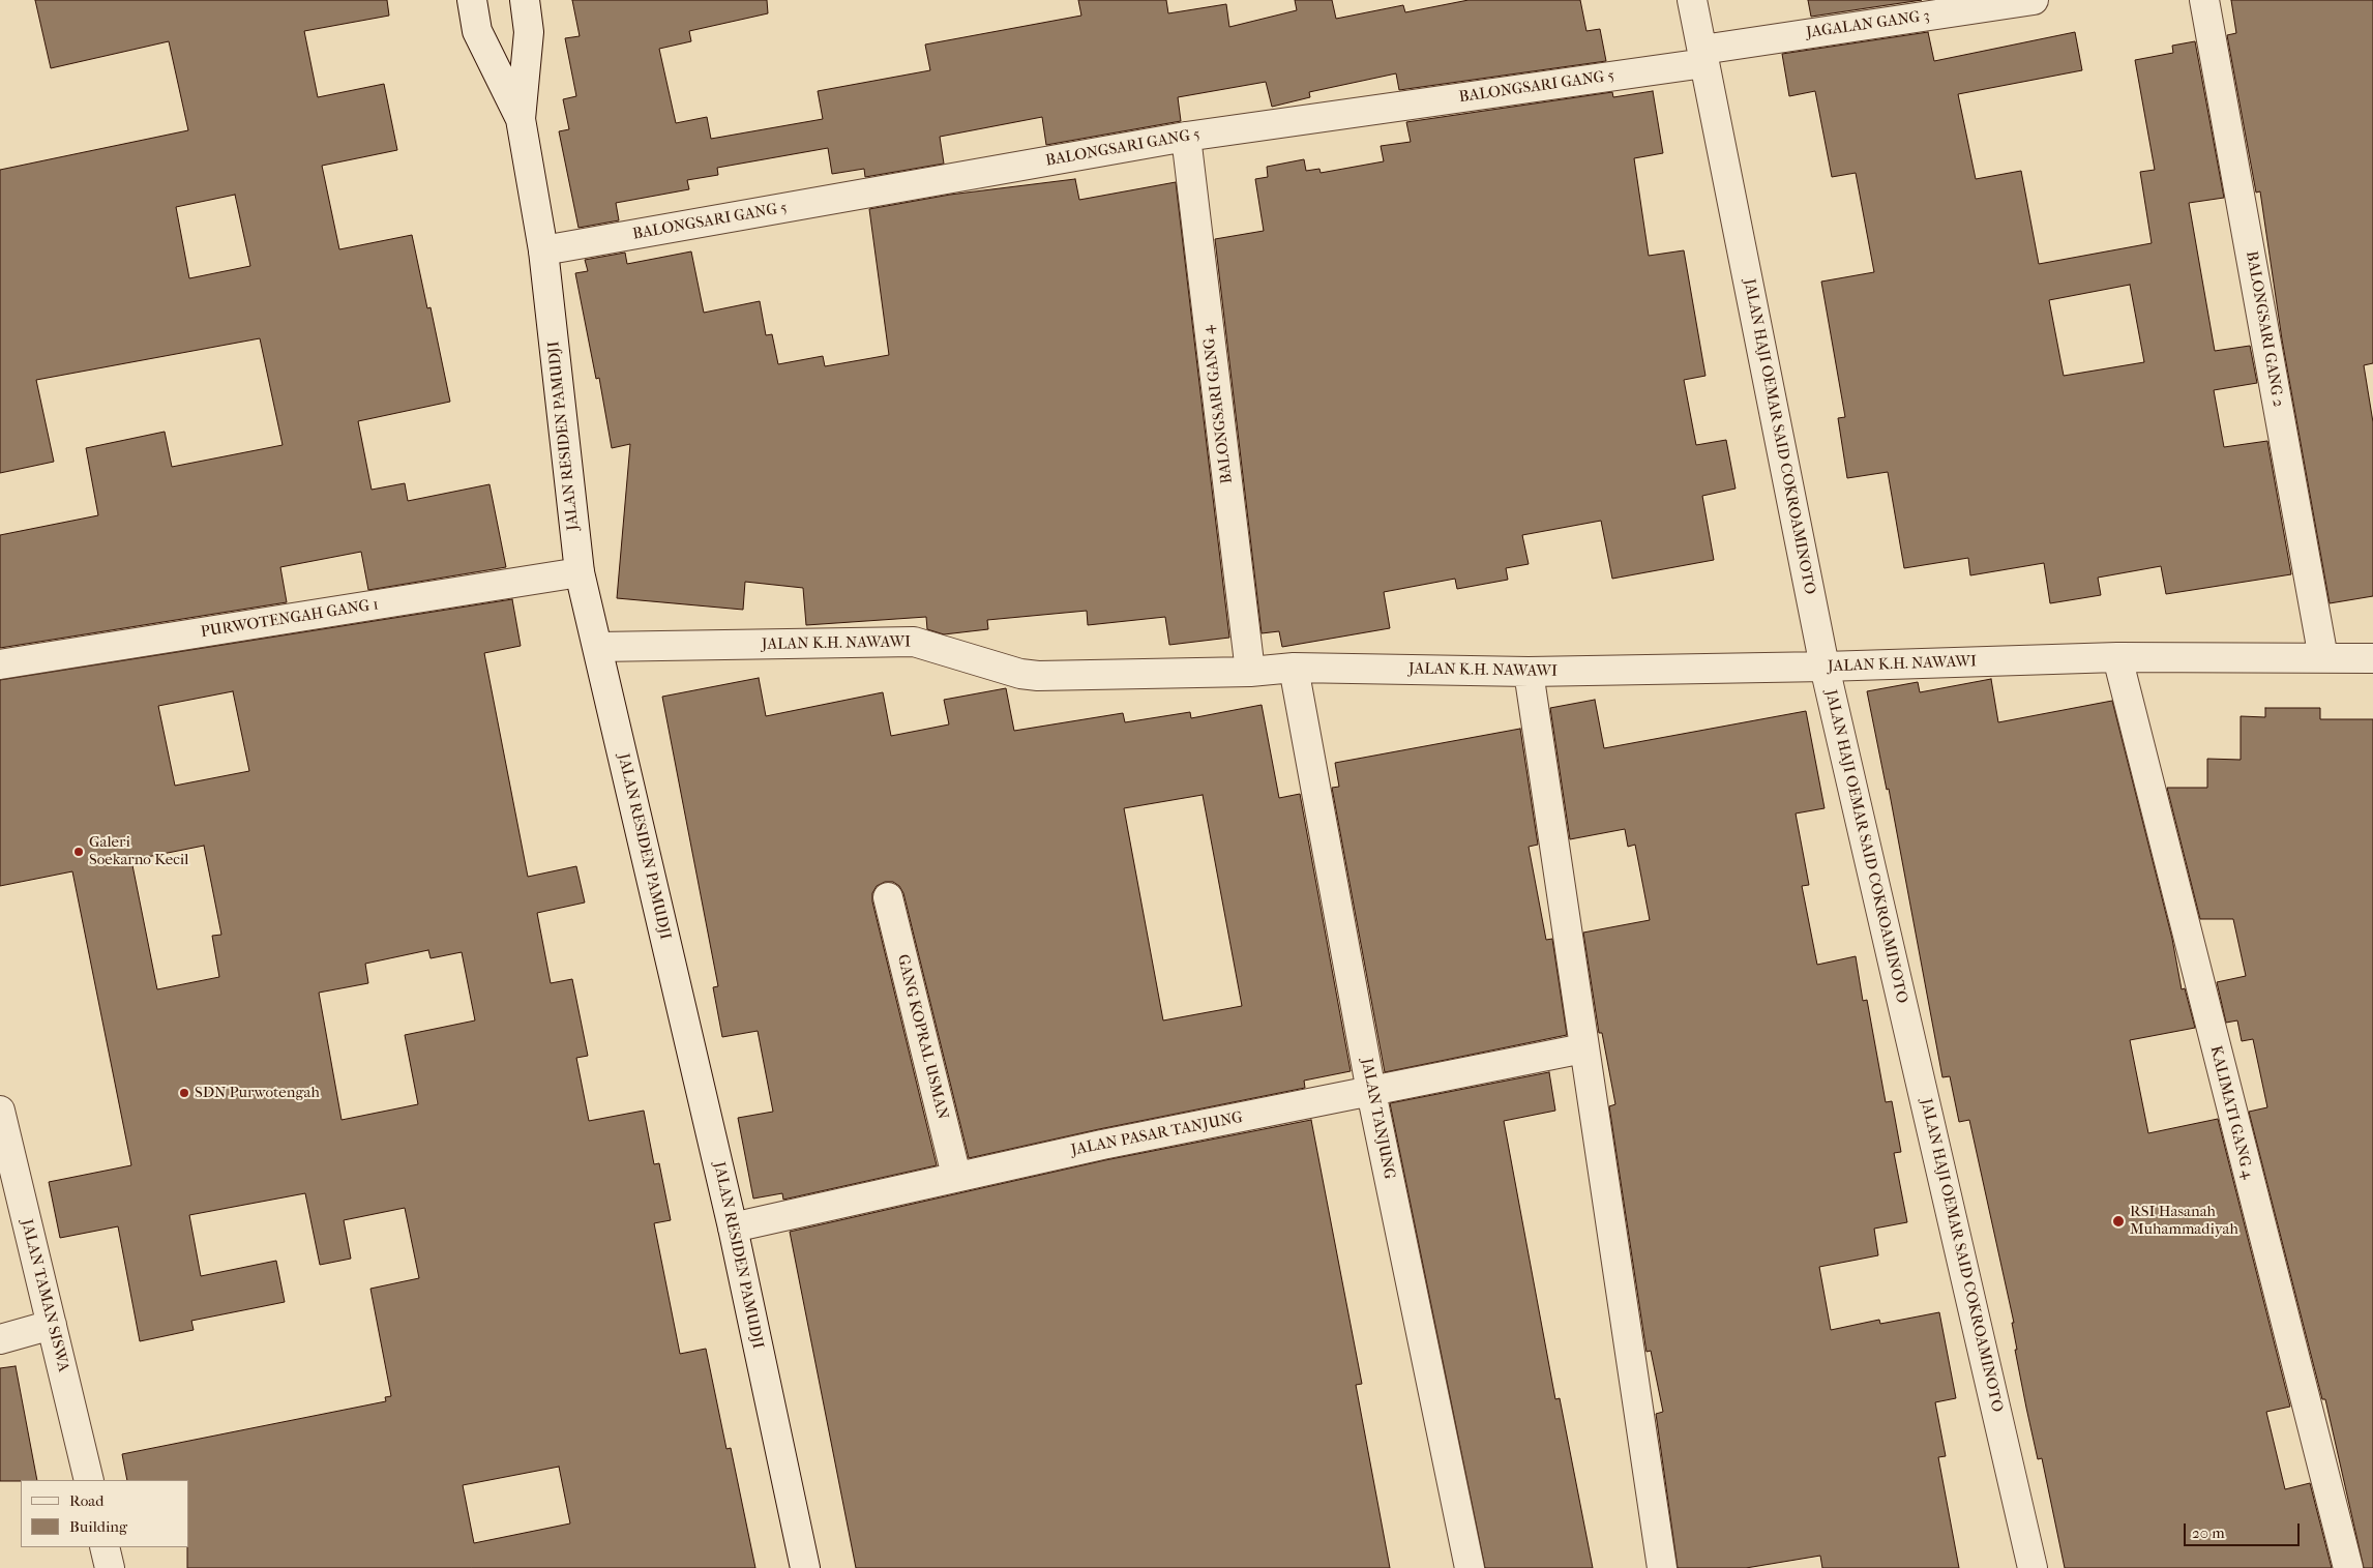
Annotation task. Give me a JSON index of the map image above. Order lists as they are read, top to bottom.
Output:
{
  "streets": {
    "street": [
      "JAGALAN GANG 3",
      "BALONGSARI GANG 5",
      "BALONGSARI GANG 2",
      "BALONGSARI GANG 4",
      "JALAN RESIDEN PAMUDJI",
      "JALAN HAJI OEMAR SAID COKROAMINOTO",
      "PURWOTENGAH GANG 1",
      "JALAN K.H. NAWAWI",
      "GANG KOPRAL USMAN",
      "KALIMATI GANG 4",
      "JALAN TANJUNG",
      "JALAN PASAR TANJUNG",
      "JALAN TAMAN SISWA"
    ]
  },
  "crossings": [
    ["JAGALAN GANG 3", "BALONGSARI GANG 5"],
    ["JAGALAN GANG 3", "JALAN HAJI OEMAR SAID COKROAMINOTO"],
    ["BALONGSARI GANG 5", "BALONGSARI GANG 4"],
    ["BALONGSARI GANG 5", "JALAN RESIDEN PAMUDJI"],
    ["BALONGSARI GANG 5", "JALAN HAJI OEMAR SAID COKROAMINOTO"],
    ["BALONGSARI GANG 2", "JALAN K.H. NAWAWI"],
    ["BALONGSARI GANG 4", "JALAN K.H. NAWAWI"],
    ["JALAN RESIDEN PAMUDJI", "PURWOTENGAH GANG 1"],
    ["JALAN RESIDEN PAMUDJI", "JALAN K.H. NAWAWI"],
    ["JALAN RESIDEN PAMUDJI", "JALAN PASAR TANJUNG"],
    ["JALAN HAJI OEMAR SAID COKROAMINOTO", "JALAN K.H. NAWAWI"],
    ["JALAN K.H. NAWAWI", "KALIMATI GANG 4"],
    ["JALAN K.H. NAWAWI", "JALAN TANJUNG"],
    ["GANG KOPRAL USMAN", "JALAN PASAR TANJUNG"],
    ["JALAN TANJUNG", "JALAN PASAR TANJUNG"]
  ],
  "places": ["Galeri Soekarno Kecil", "SDN Purwotengah", "RSI Hasanah Muhammadiyah"],
  "legend": ["Road", "Building"],
  "scale_bar": "20 m"
}
